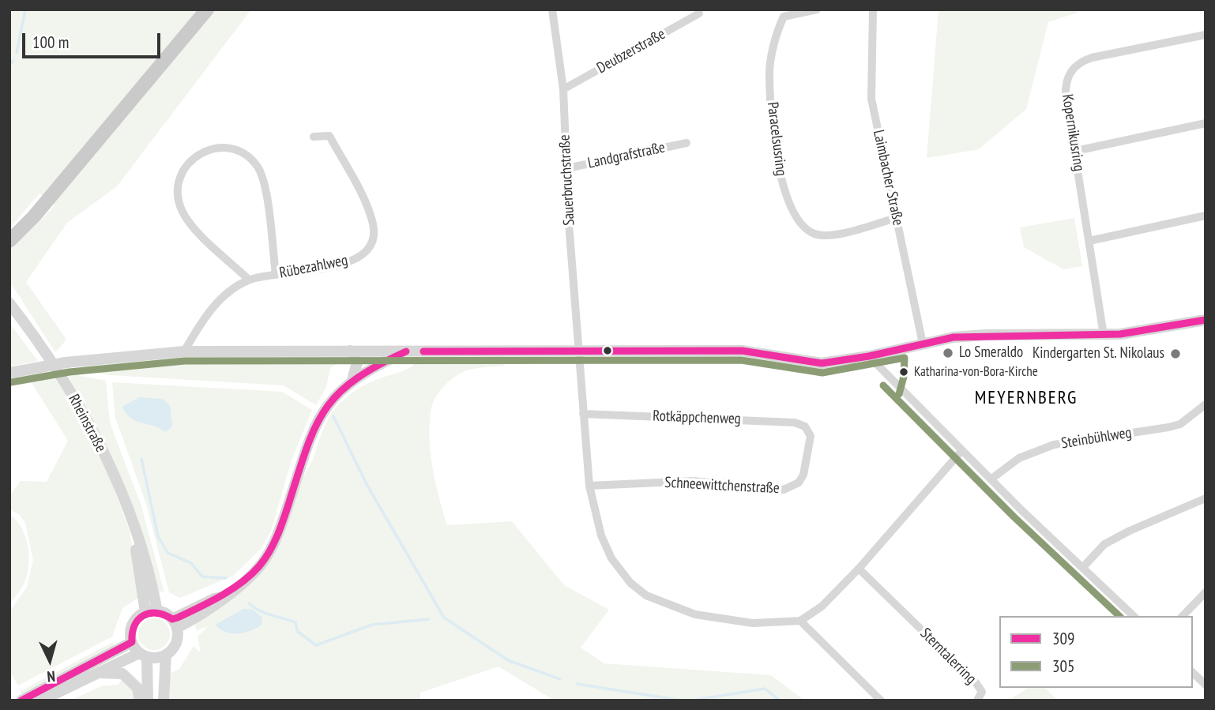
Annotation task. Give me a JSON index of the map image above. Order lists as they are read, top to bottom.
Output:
{
  "streets": {
    "street": [
      "Deubzerstraße",
      "Kopernikusring",
      "Paracelsusring",
      "Landgrafstraße",
      "Laimbacher Straße",
      "Sauerbruchstraße",
      "Rübezahlweg",
      "Rotkäppchenweg",
      "Rheinstraße",
      "Steinbühlweg",
      "Schneewittchenstraße",
      "Sterntalerring"
    ]
  },
  "crossings": [
    ["Deubzerstraße", "Sauerbruchstraße"],
    ["Paracelsusring", "Laimbacher Straße"],
    ["Landgrafstraße", "Sauerbruchstraße"],
    ["Rotkäppchenweg", "Schneewittchenstraße"]
  ],
  "districts": ["MEYERNBERG"],
  "places": ["Lo Smeraldo", "Kindergarten St. Nikolaus", "Katharina-von-Bora-Kirche"],
  "lines": ["transit line 309", "transit line 305"],
  "legend": ["309", "305"],
  "scale_bar": "100 m",
  "north": "bottom"
}
